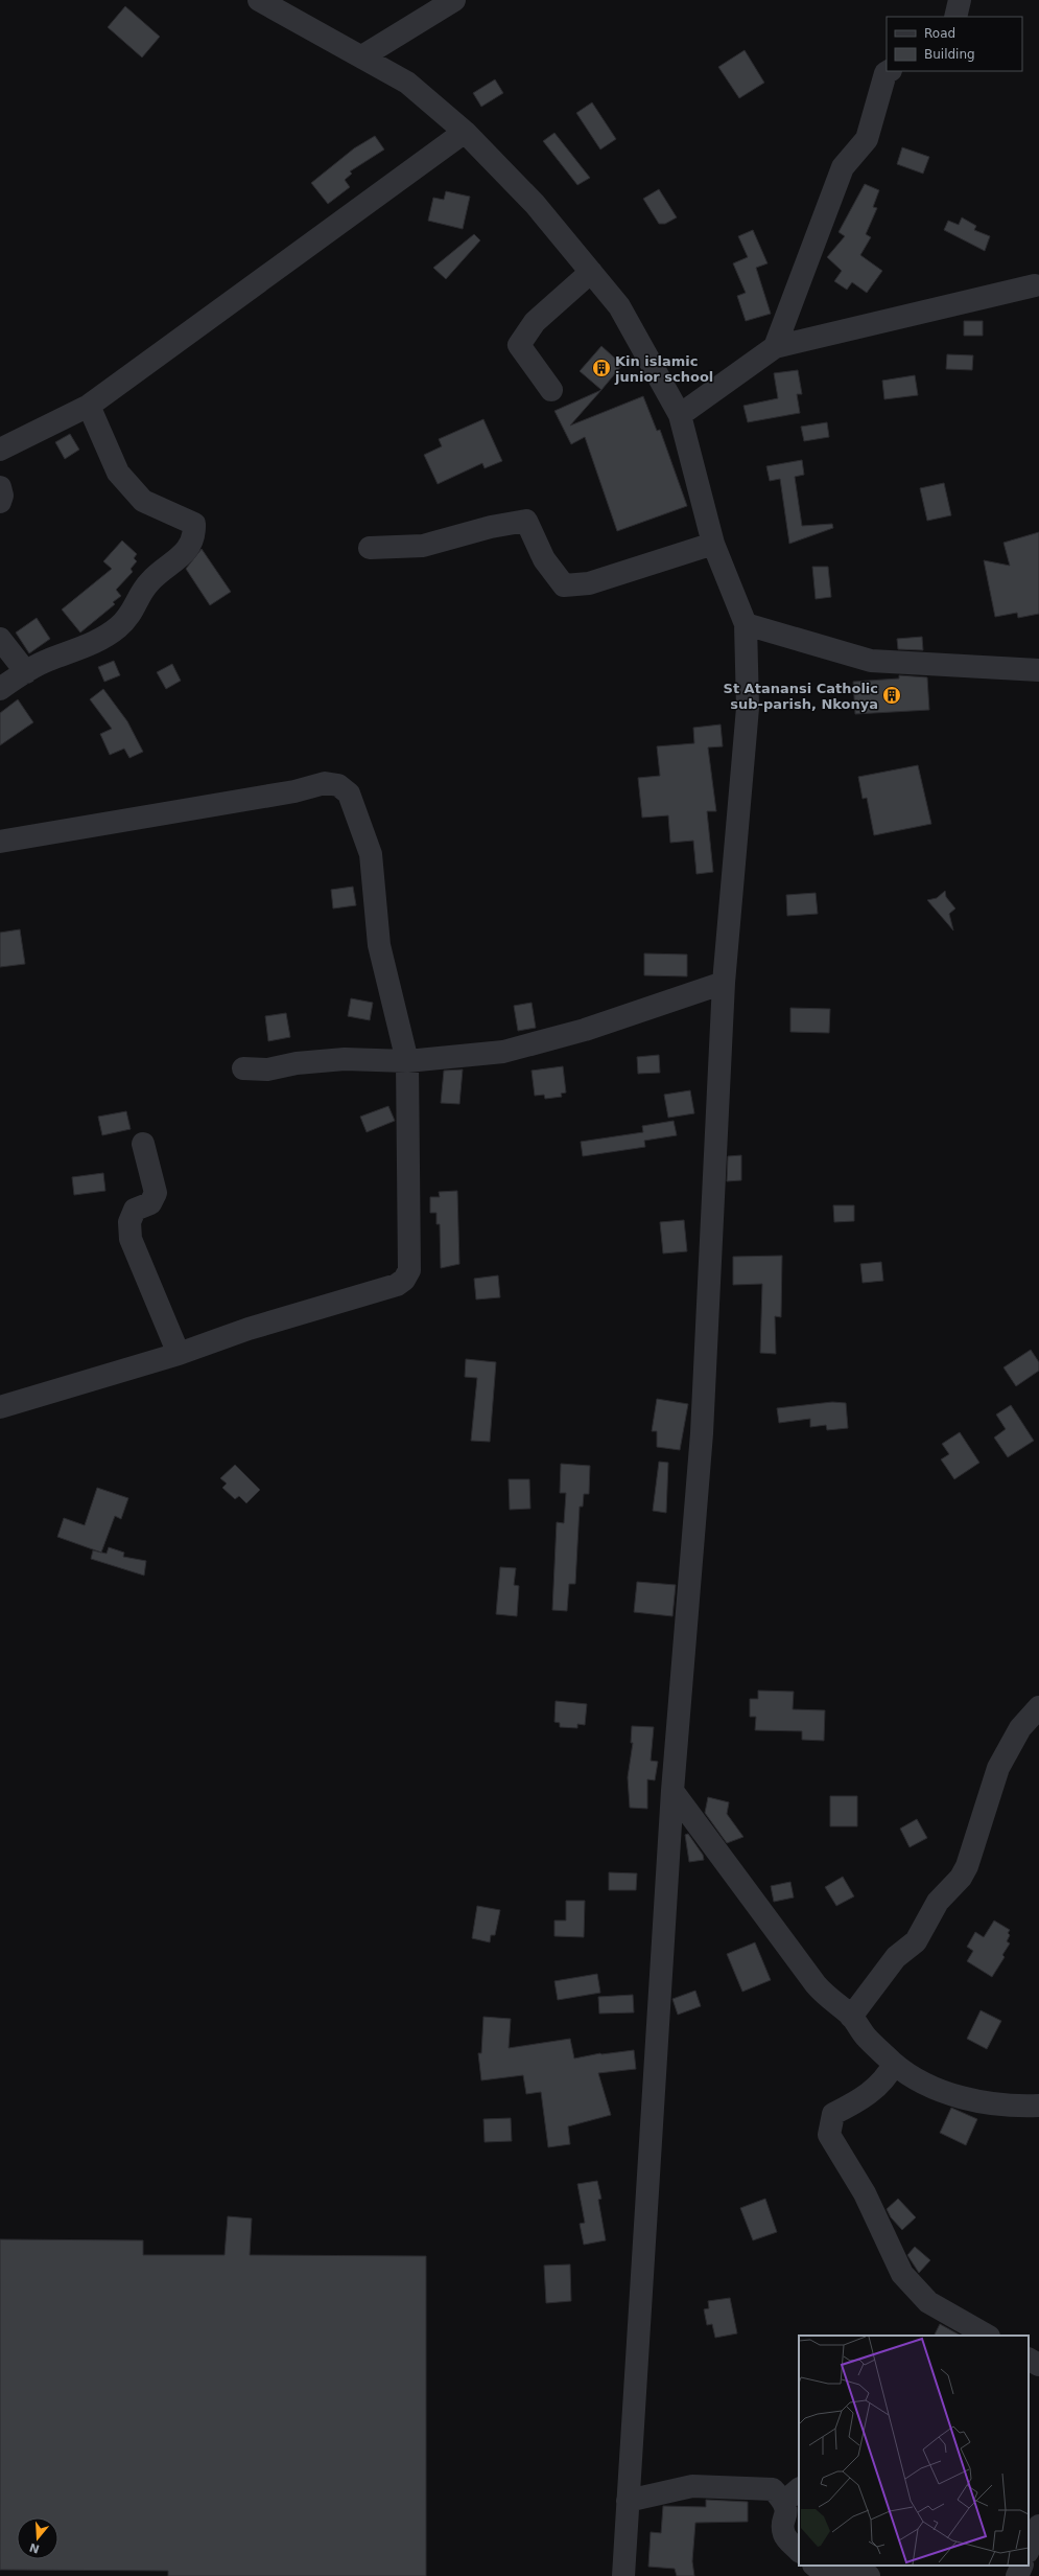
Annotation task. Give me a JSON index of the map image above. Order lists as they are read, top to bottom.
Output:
{
  "places": {
    "building": ["Kin islamic junior school", "St Atanansi Catholic sub-parish, Nkonya"]
  },
  "legend": ["Road", "Building"],
  "north": "bottom"
}
